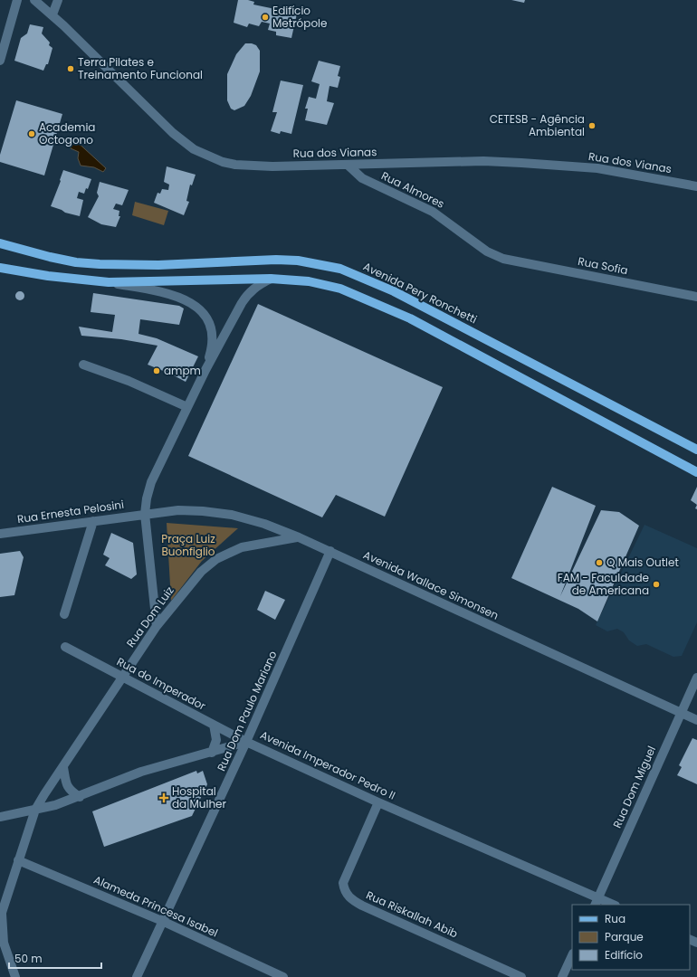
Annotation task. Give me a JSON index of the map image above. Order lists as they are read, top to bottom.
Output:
{
  "streets": {
    "main road": ["Avenida Pery Ronchetti"],
    "street": [
      "Rua dos Vianas",
      "Rua Almores",
      "Rua Sofia",
      "Rua Ernesta Pelosini",
      "Avenida Wallace Simonsen",
      "Rua Dom Luiz",
      "Rua do Imperador",
      "Rua Dom Paulo Mariano",
      "Avenida Imperador Pedro II",
      "Rua Dom Miguel",
      "Alameda Princesa Isabel",
      "Rua Riskallah Abib"
    ]
  },
  "crossings": [
    ["Rua dos Vianas", "Rua Almores"],
    ["Rua Almores", "Rua Sofia"],
    ["Rua Ernesta Pelosini", "Avenida Wallace Simonsen"],
    ["Avenida Wallace Simonsen", "Rua Dom Luiz"],
    ["Avenida Wallace Simonsen", "Rua Dom Paulo Mariano"],
    ["Avenida Wallace Simonsen", "Rua Dom Miguel"],
    ["Rua Dom Luiz", "Rua do Imperador"],
    ["Rua Dom Luiz", "Avenida Imperador Pedro II"],
    ["Rua Dom Luiz", "Alameda Princesa Isabel"],
    ["Rua do Imperador", "Rua Dom Paulo Mariano"],
    ["Rua do Imperador", "Avenida Imperador Pedro II"],
    ["Rua Dom Paulo Mariano", "Avenida Imperador Pedro II"],
    ["Rua Dom Paulo Mariano", "Alameda Princesa Isabel"],
    ["Avenida Imperador Pedro II", "Rua Dom Miguel"],
    ["Avenida Imperador Pedro II", "Rua Riskallah Abib"]
  ],
  "parks": ["Praça Luiz Buonfiglio"],
  "places": {
    "other": [
      "Edifício Metrópole",
      "Terra Pilates e Treinamento Funcional",
      "CETESB - Agência Ambiental",
      "Academia Octogono",
      "ampm",
      "Q Mais Outlet",
      "FAM - Faculdade de Americana"
    ],
    "health": ["Hospital da Mulher"]
  },
  "legend": ["Rua", "Parque", "Edifício"],
  "scale_bar": "50 m"
}
